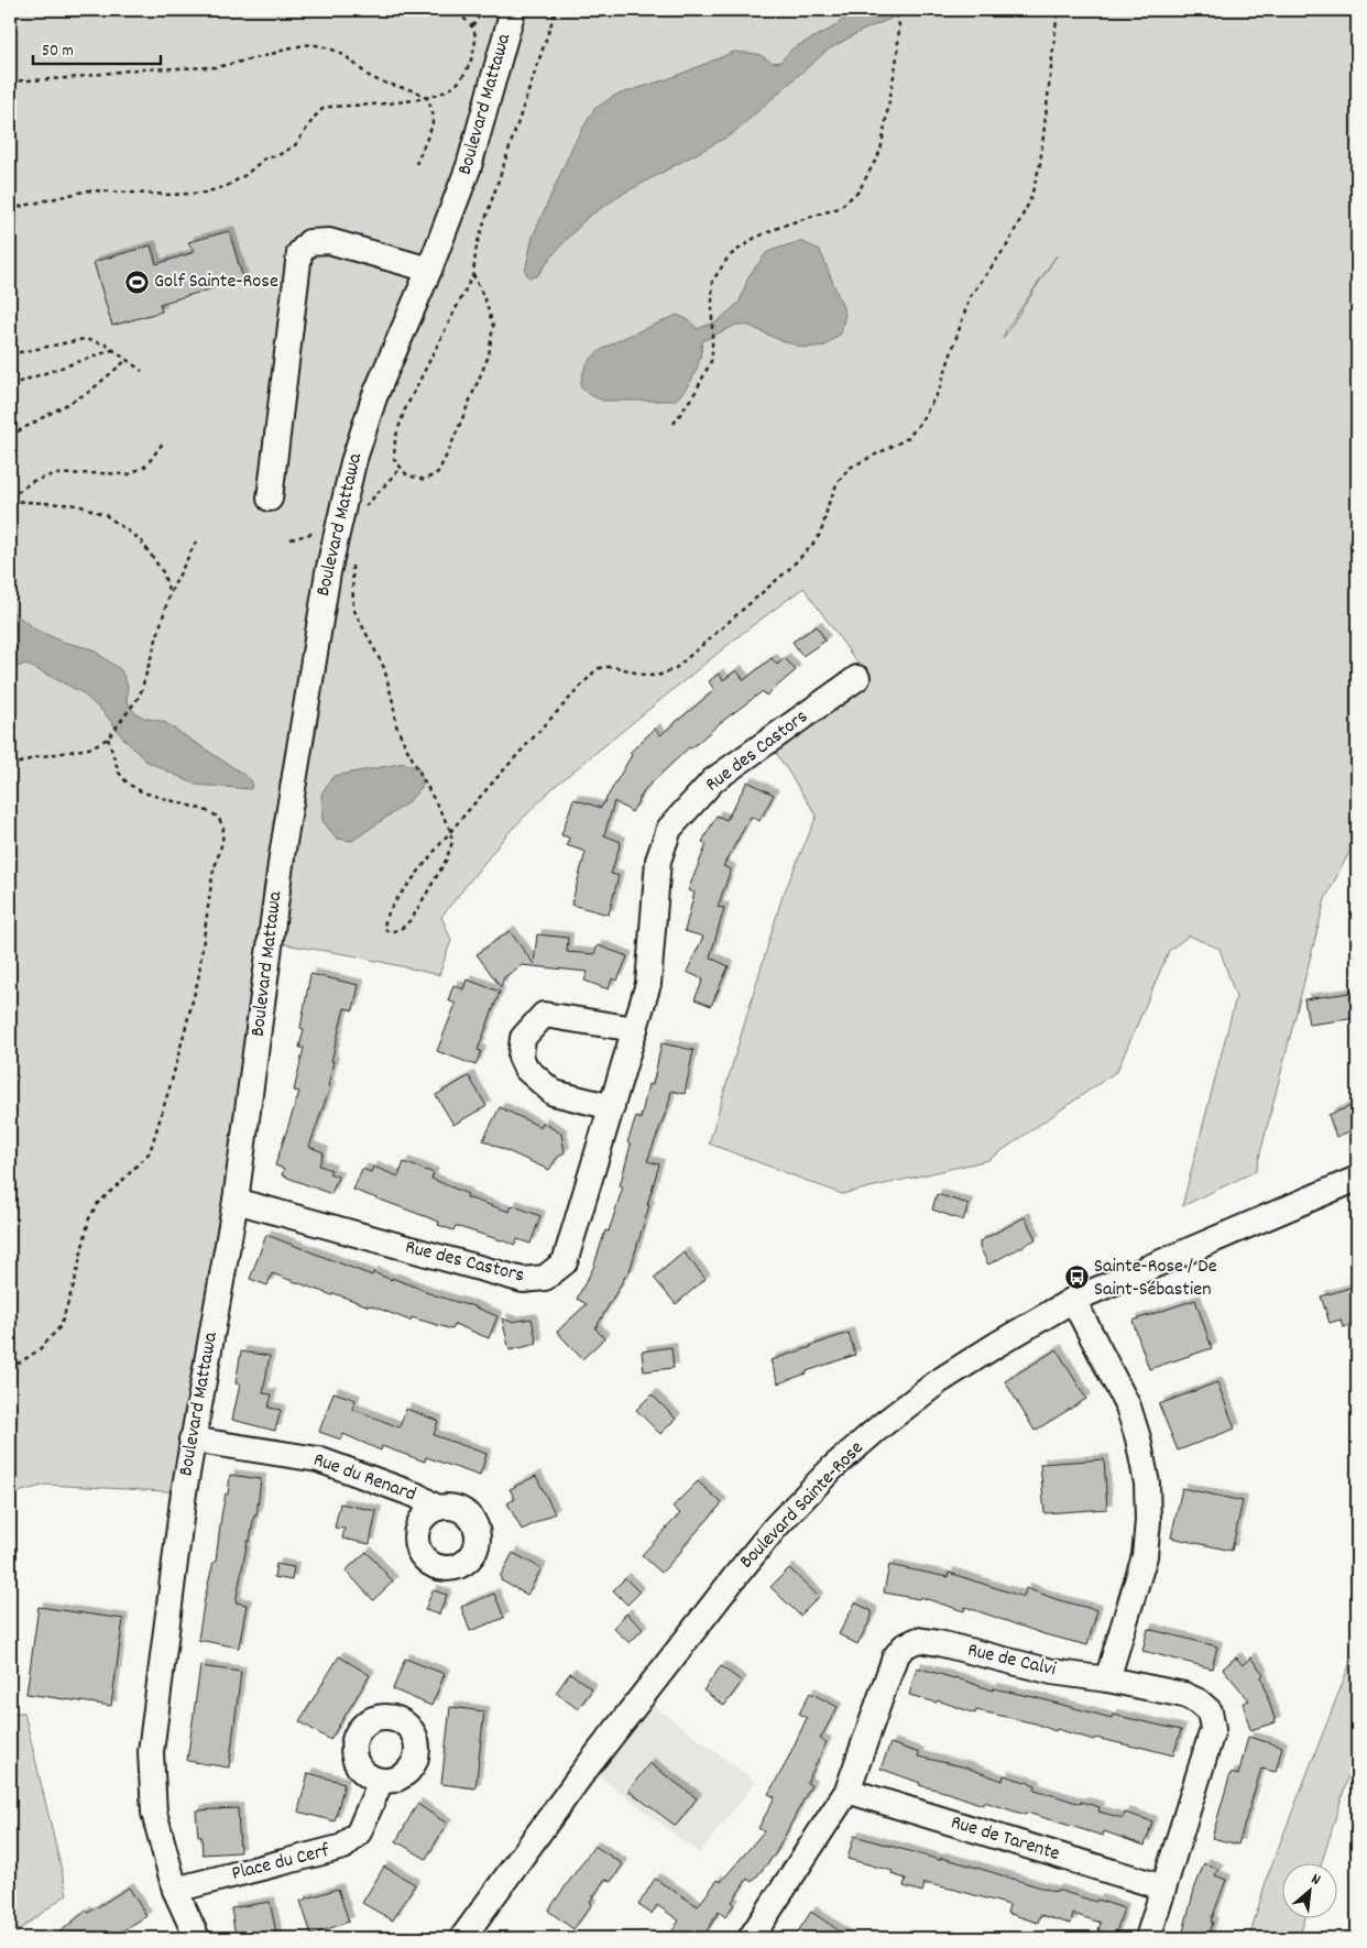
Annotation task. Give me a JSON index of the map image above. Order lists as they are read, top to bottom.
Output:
{
  "streets": {
    "street": [
      "Boulevard Mattawa",
      "Rue des Castors",
      "Rue du Renard",
      "Boulevard Sainte-Rose",
      "Rue de Calvi",
      "Rue de Tarente",
      "Place du Cerf"
    ]
  },
  "crossings": [
    ["Boulevard Mattawa", "Rue des Castors"],
    ["Boulevard Mattawa", "Rue du Renard"],
    ["Boulevard Mattawa", "Place du Cerf"],
    ["Rue de Calvi", "Rue de Tarente"]
  ],
  "places": {
    "sports": ["Golf Sainte-Rose"],
    "bus stop": ["Sainte-Rose / De Saint-Sébastien"]
  },
  "scale_bar": "50 m",
  "north": "top right"
}
